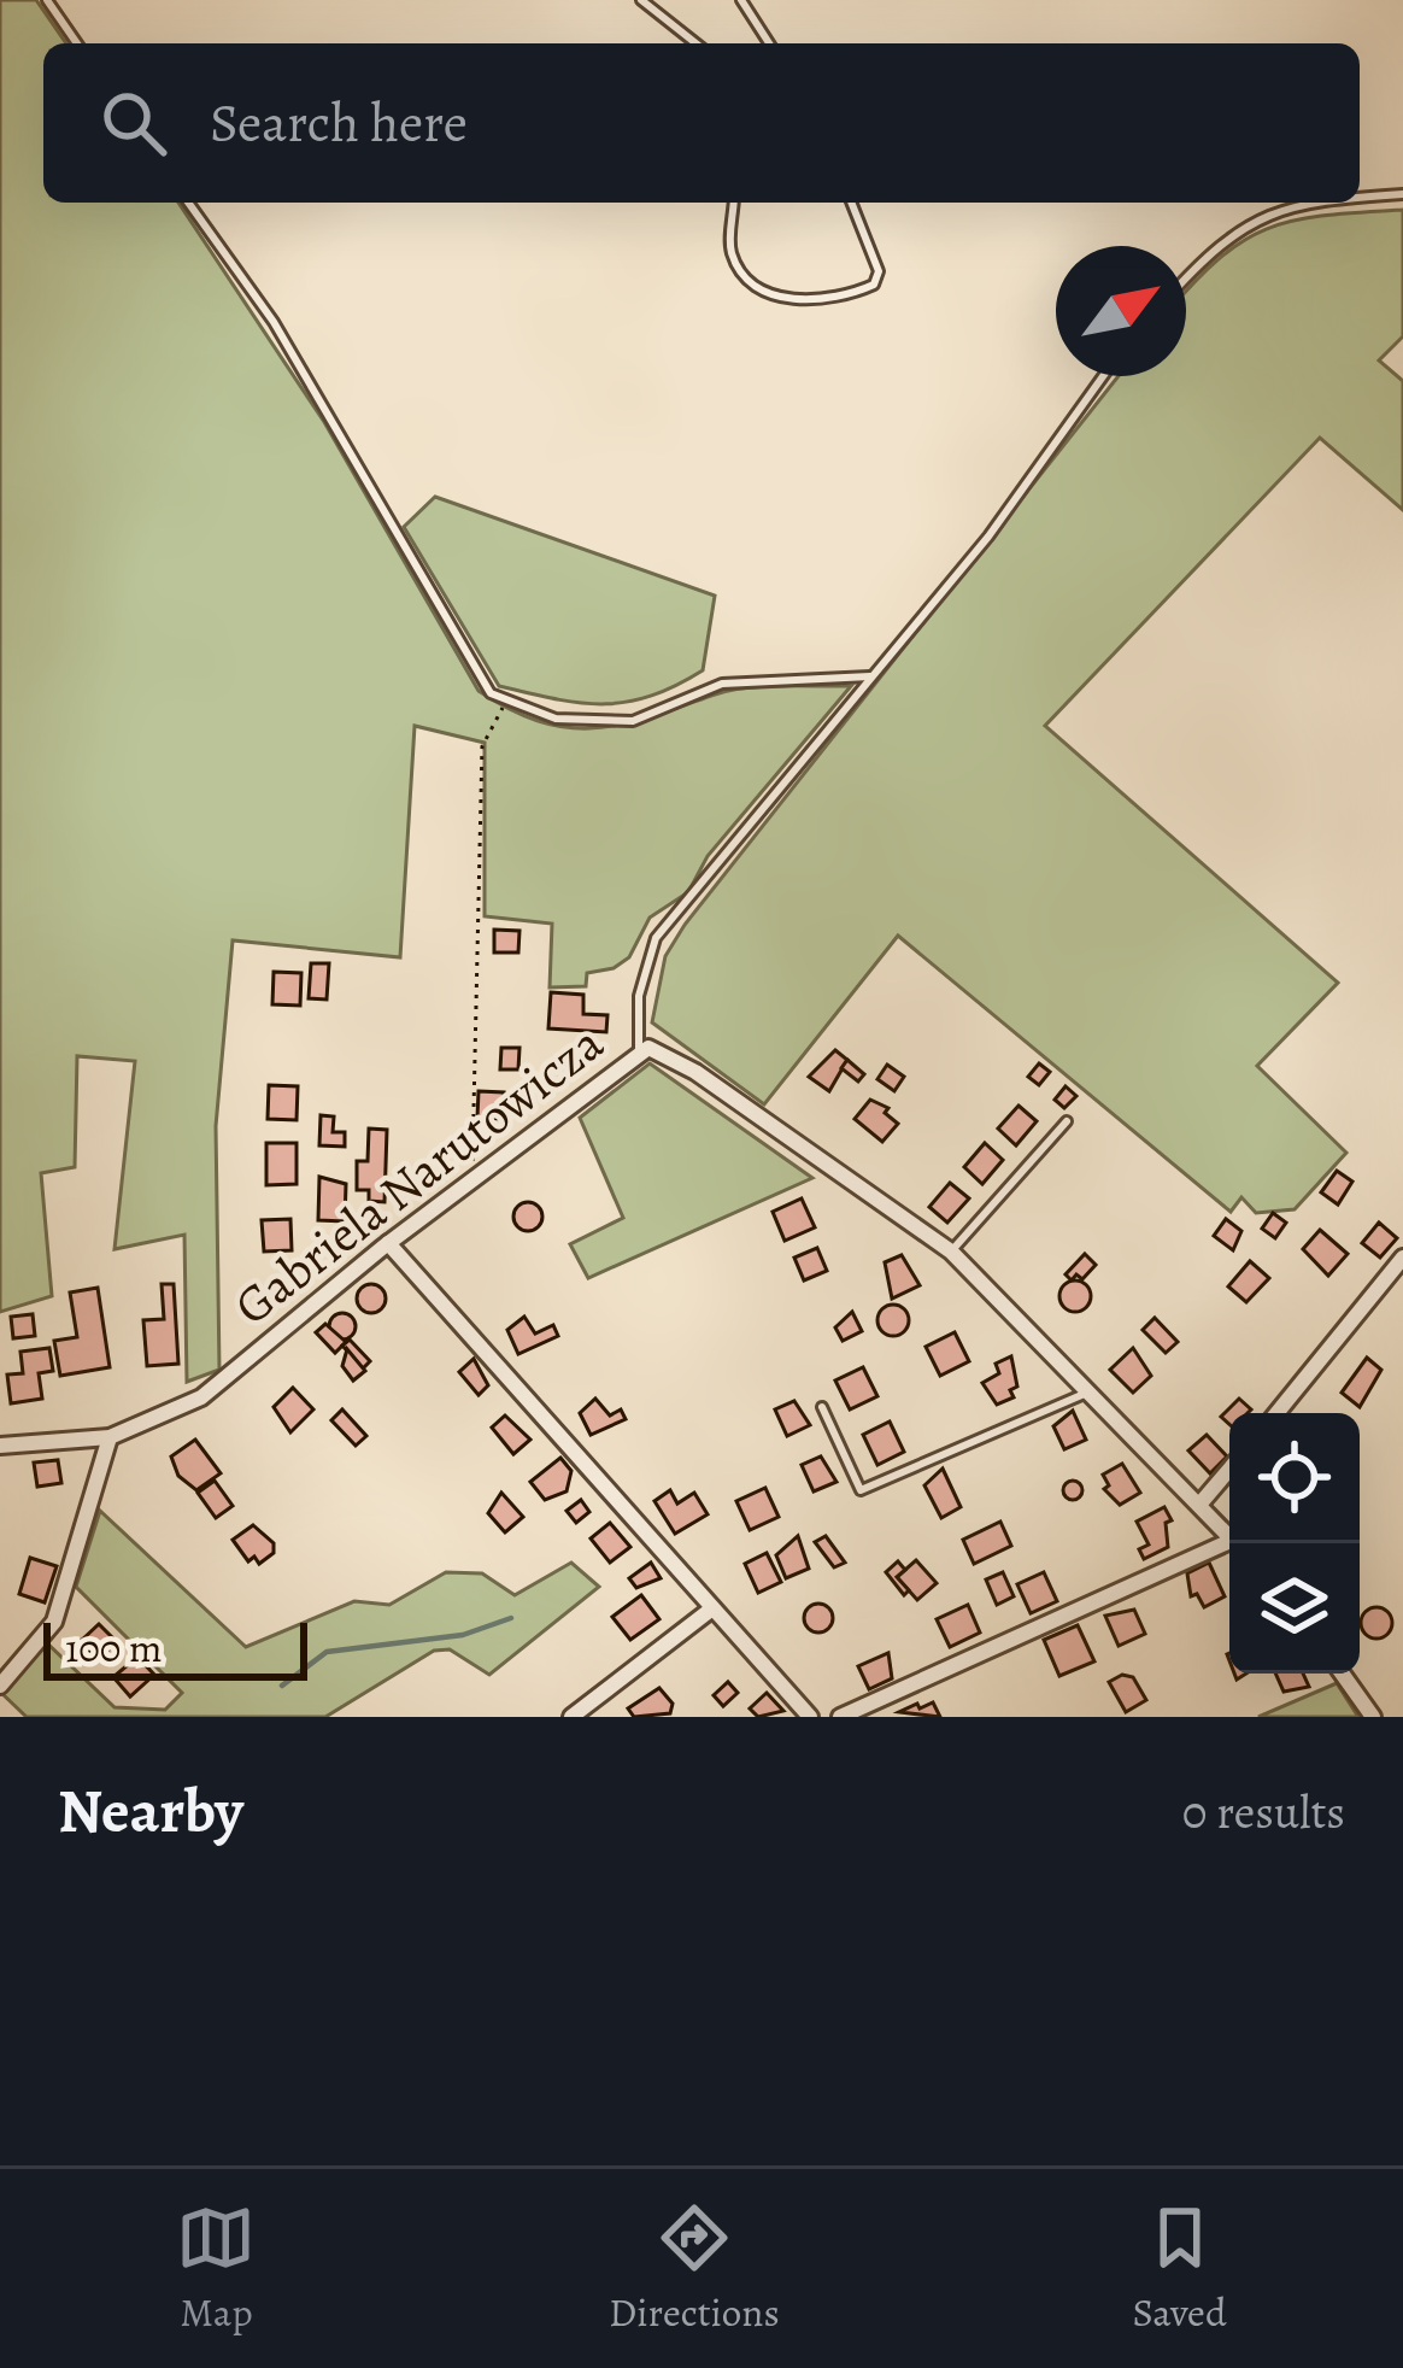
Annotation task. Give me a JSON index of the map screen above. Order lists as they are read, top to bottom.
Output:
{
  "streets": {
    "street": ["Gabriela Narutowicza"]
  },
  "scale_bar": "100 m",
  "north": "top right",
  "page": {
    "search": "Search here",
    "scale": "100 m",
    "heading": ["Nearby", "0 results"],
    "nav": ["Map", "Directions", "Saved"]
  }
}
